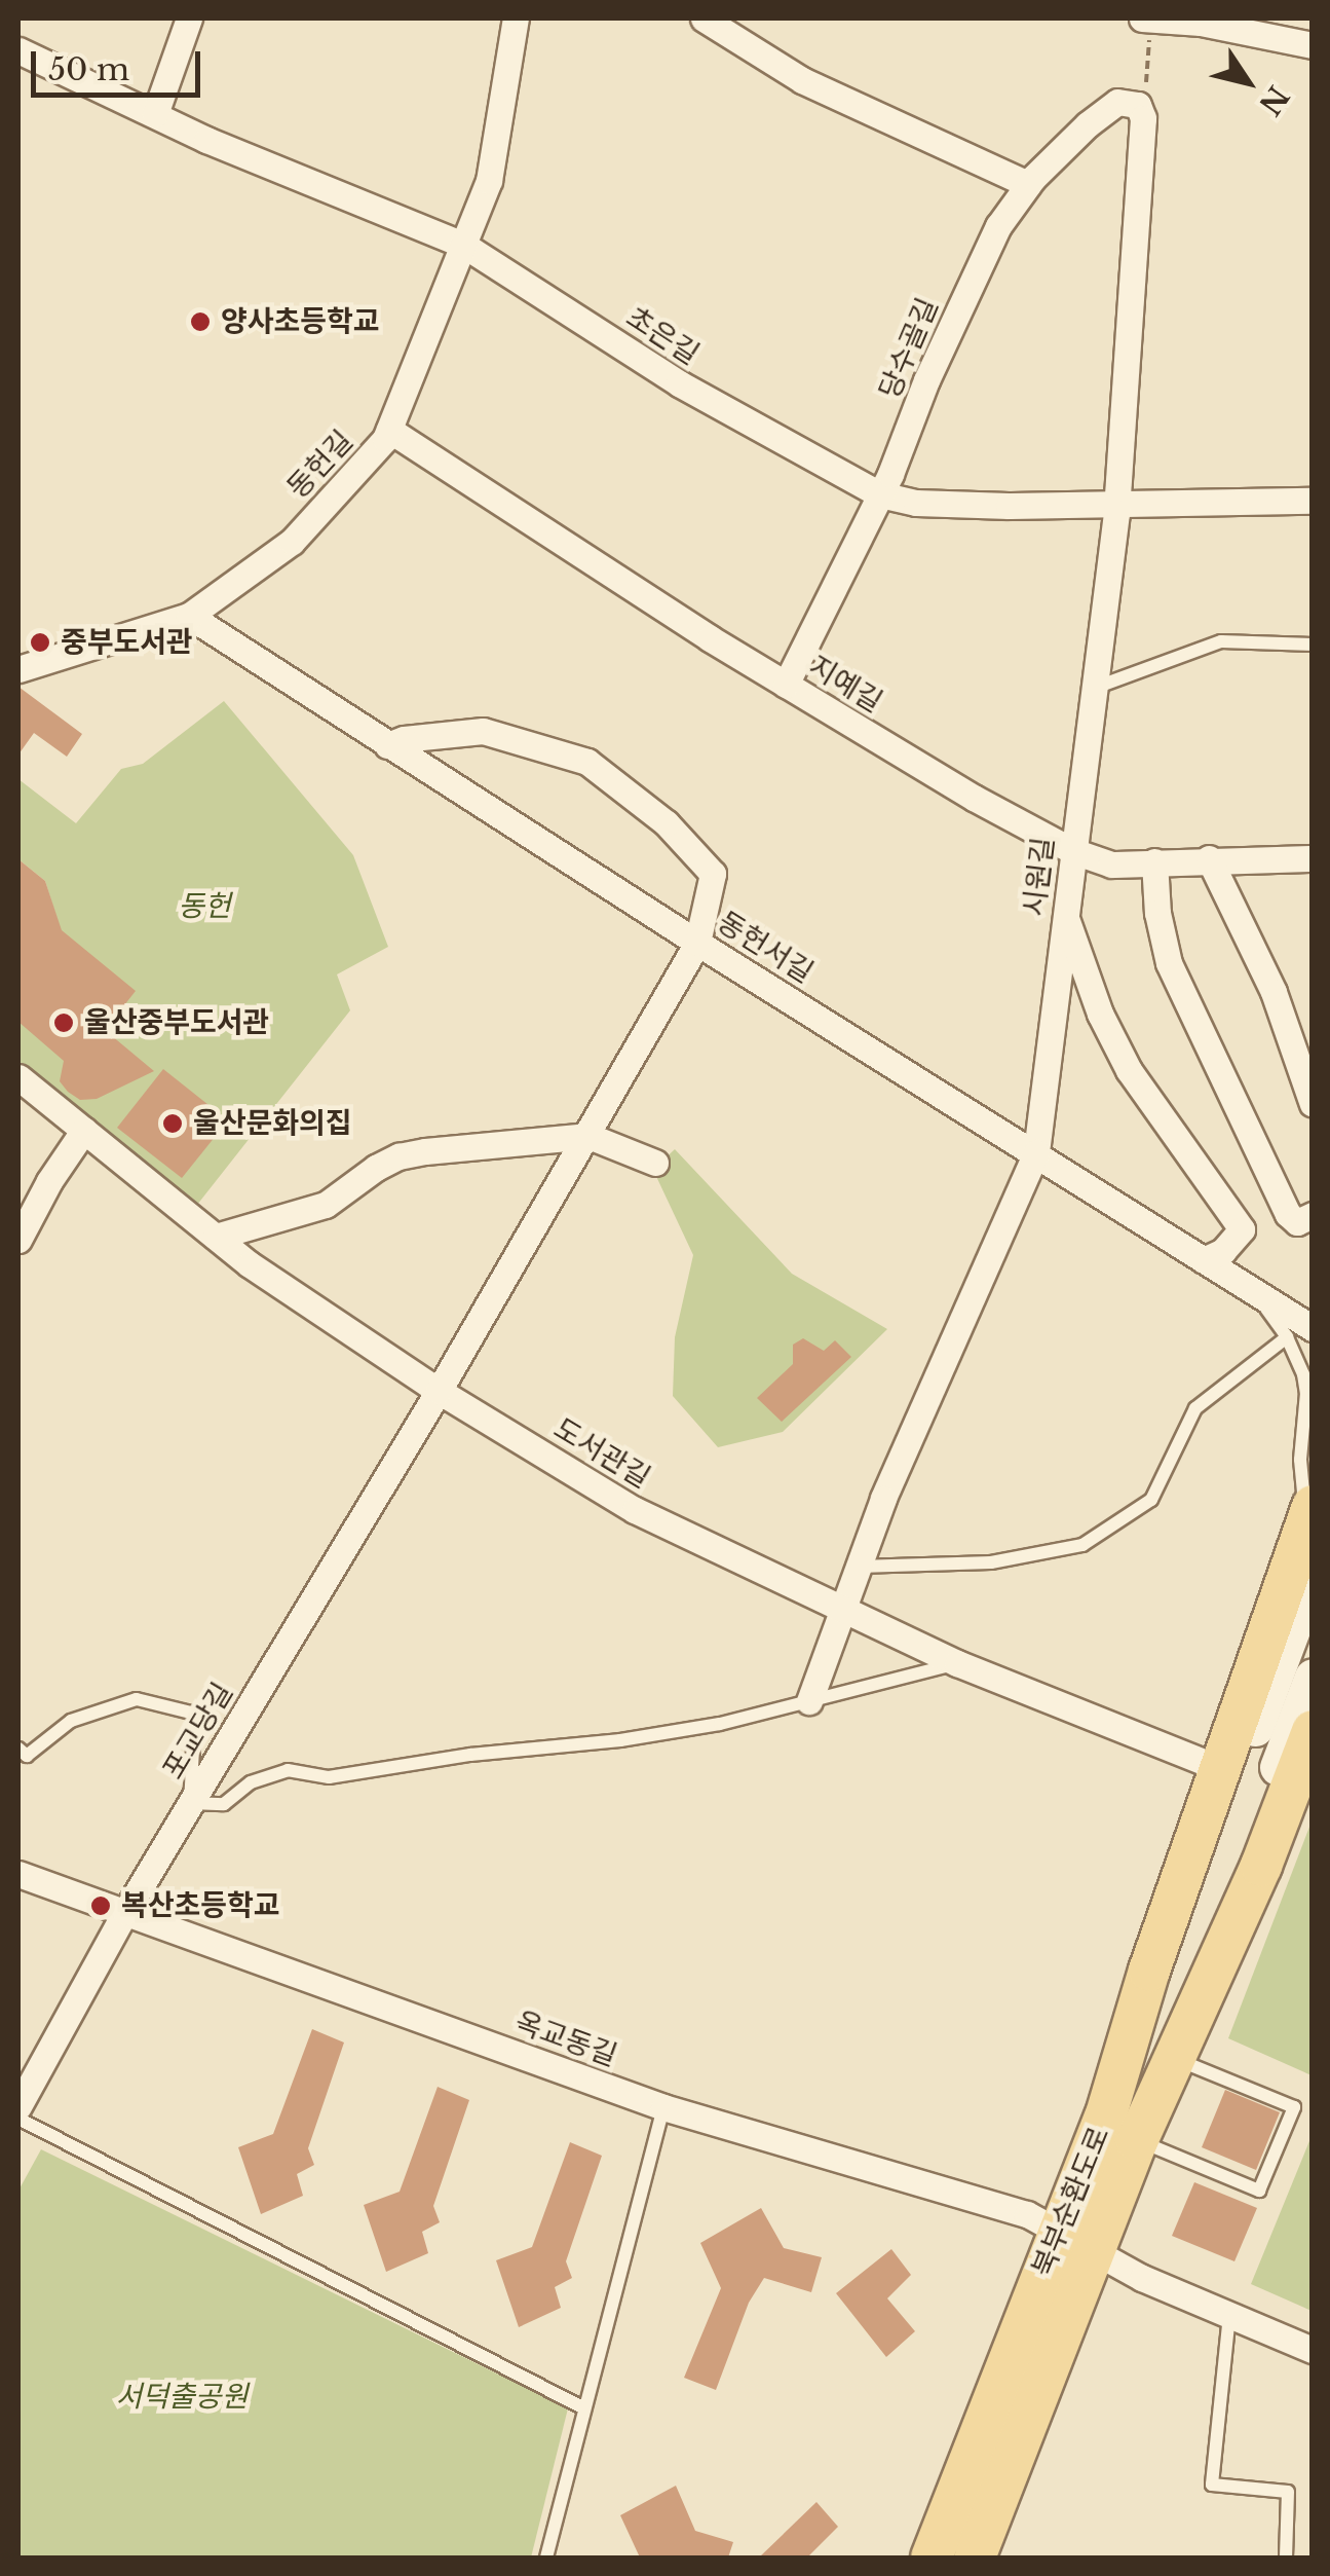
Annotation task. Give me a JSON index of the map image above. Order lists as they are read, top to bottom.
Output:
{
  "streets": {
    "main road": ["북부순환도로"],
    "street": [
      "초은길",
      "당수골길",
      "동헌길",
      "지예길",
      "시원길",
      "동헌서길",
      "도서관길",
      "포교당길",
      "옥교동길"
    ]
  },
  "crossings": [
    ["초은길", "당수골길"],
    ["초은길", "동헌길"],
    ["초은길", "시원길"],
    ["당수골길", "지예길"],
    ["당수골길", "시원길"],
    ["동헌길", "지예길"],
    ["동헌길", "동헌서길"],
    ["지예길", "시원길"],
    ["시원길", "동헌서길"],
    ["시원길", "도서관길"],
    ["동헌서길", "포교당길"],
    ["도서관길", "포교당길"],
    ["포교당길", "옥교동길"],
    ["옥교동길", "북부순환도로"]
  ],
  "parks": ["동헌", "서덕출공원"],
  "places": [
    "양사초등학교",
    "중부도서관",
    "울산중부도서관",
    "울산문화의집",
    "복산초등학교"
  ],
  "scale_bar": "50 m",
  "north": "bottom right"
}
